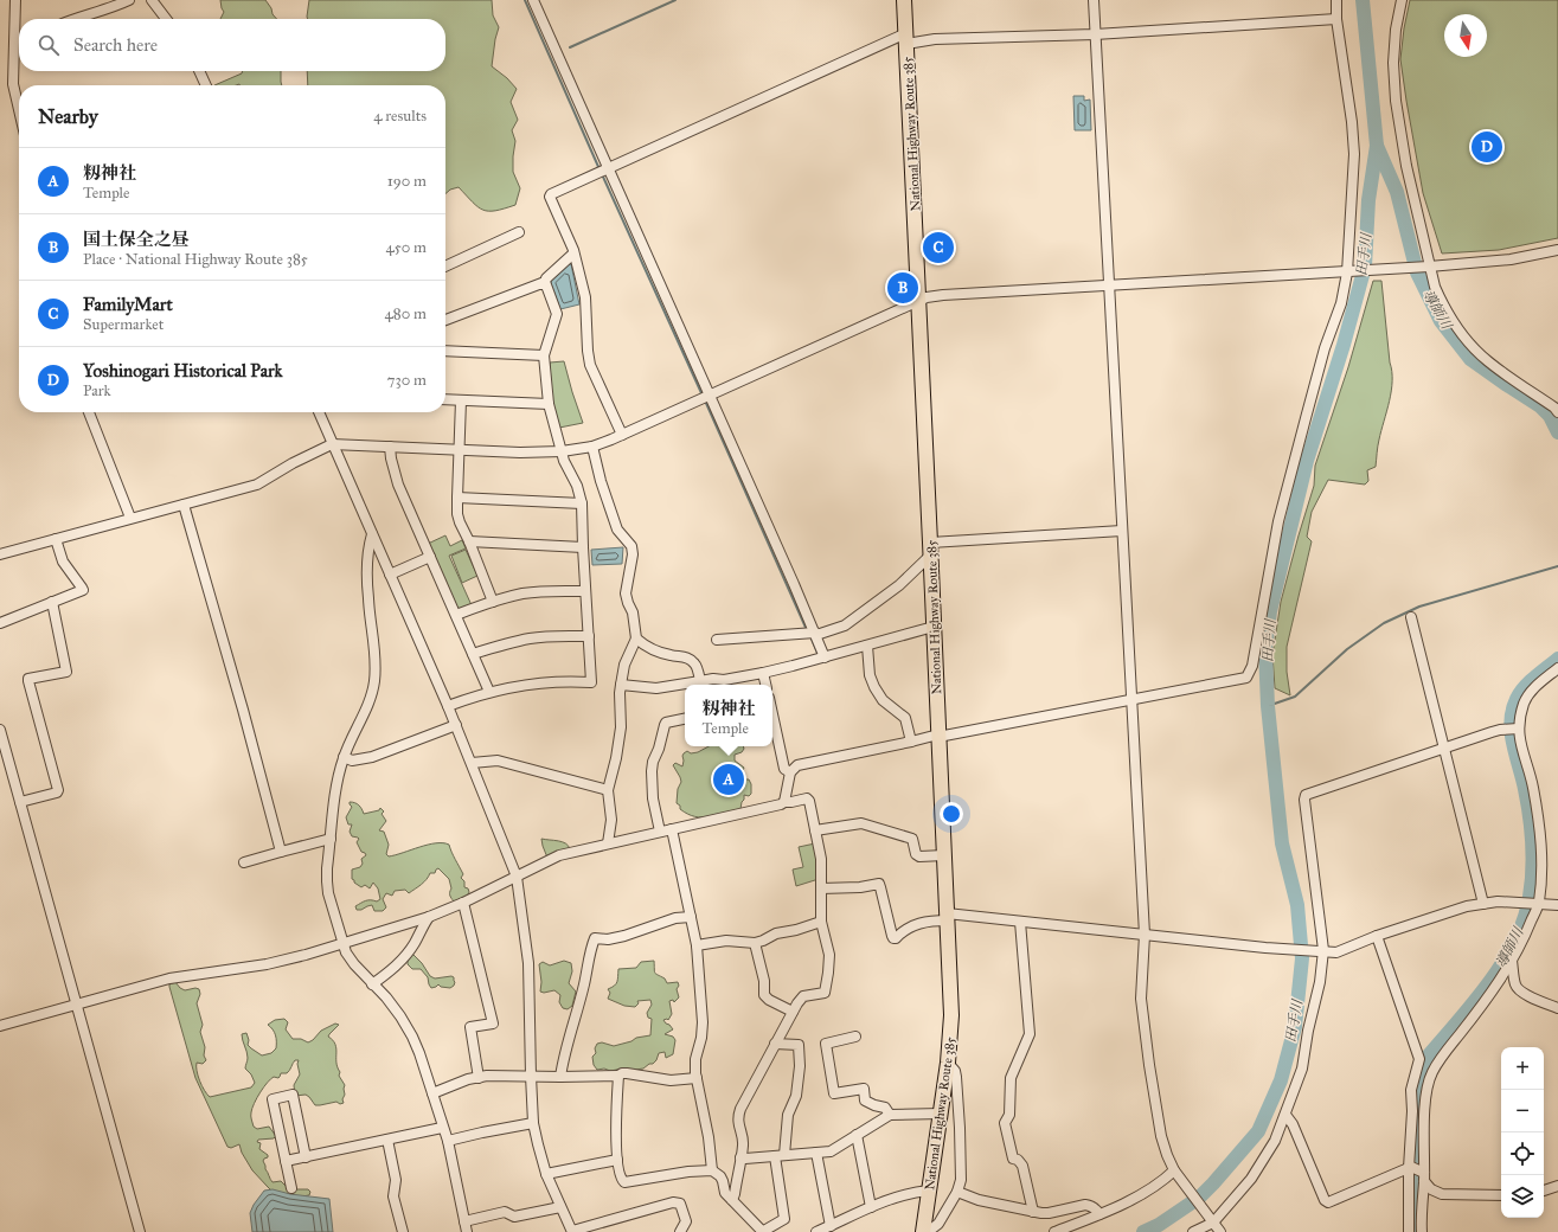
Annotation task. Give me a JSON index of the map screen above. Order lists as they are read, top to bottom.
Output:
{
  "streets": {
    "highway": ["National Highway Route 385"]
  },
  "water": ["田手川", "導師川"],
  "north": "bottom",
  "page": {
    "search": "Search here",
    "heading": ["Nearby", "4 results"],
    "pins": [
      "D",
      "C",
      "B",
      "A"
    ],
    "list": [
      {
        "mark": "A",
        "name": "籾神社",
        "note": "Temple",
        "value": "190 m"
      },
      {
        "mark": "B",
        "name": "国土保全之昼",
        "note": "Place · National Highway Route 385",
        "value": "450 m"
      },
      {
        "mark": "C",
        "name": "FamilyMart",
        "note": "Supermarket",
        "value": "480 m"
      },
      {
        "mark": "D",
        "name": "Yoshinogari Historical Park",
        "note": "Park",
        "value": "730 m"
      }
    ],
    "popup": ["籾神社", "Temple"],
    "map_buttons": ["+", "−"]
  }
}
